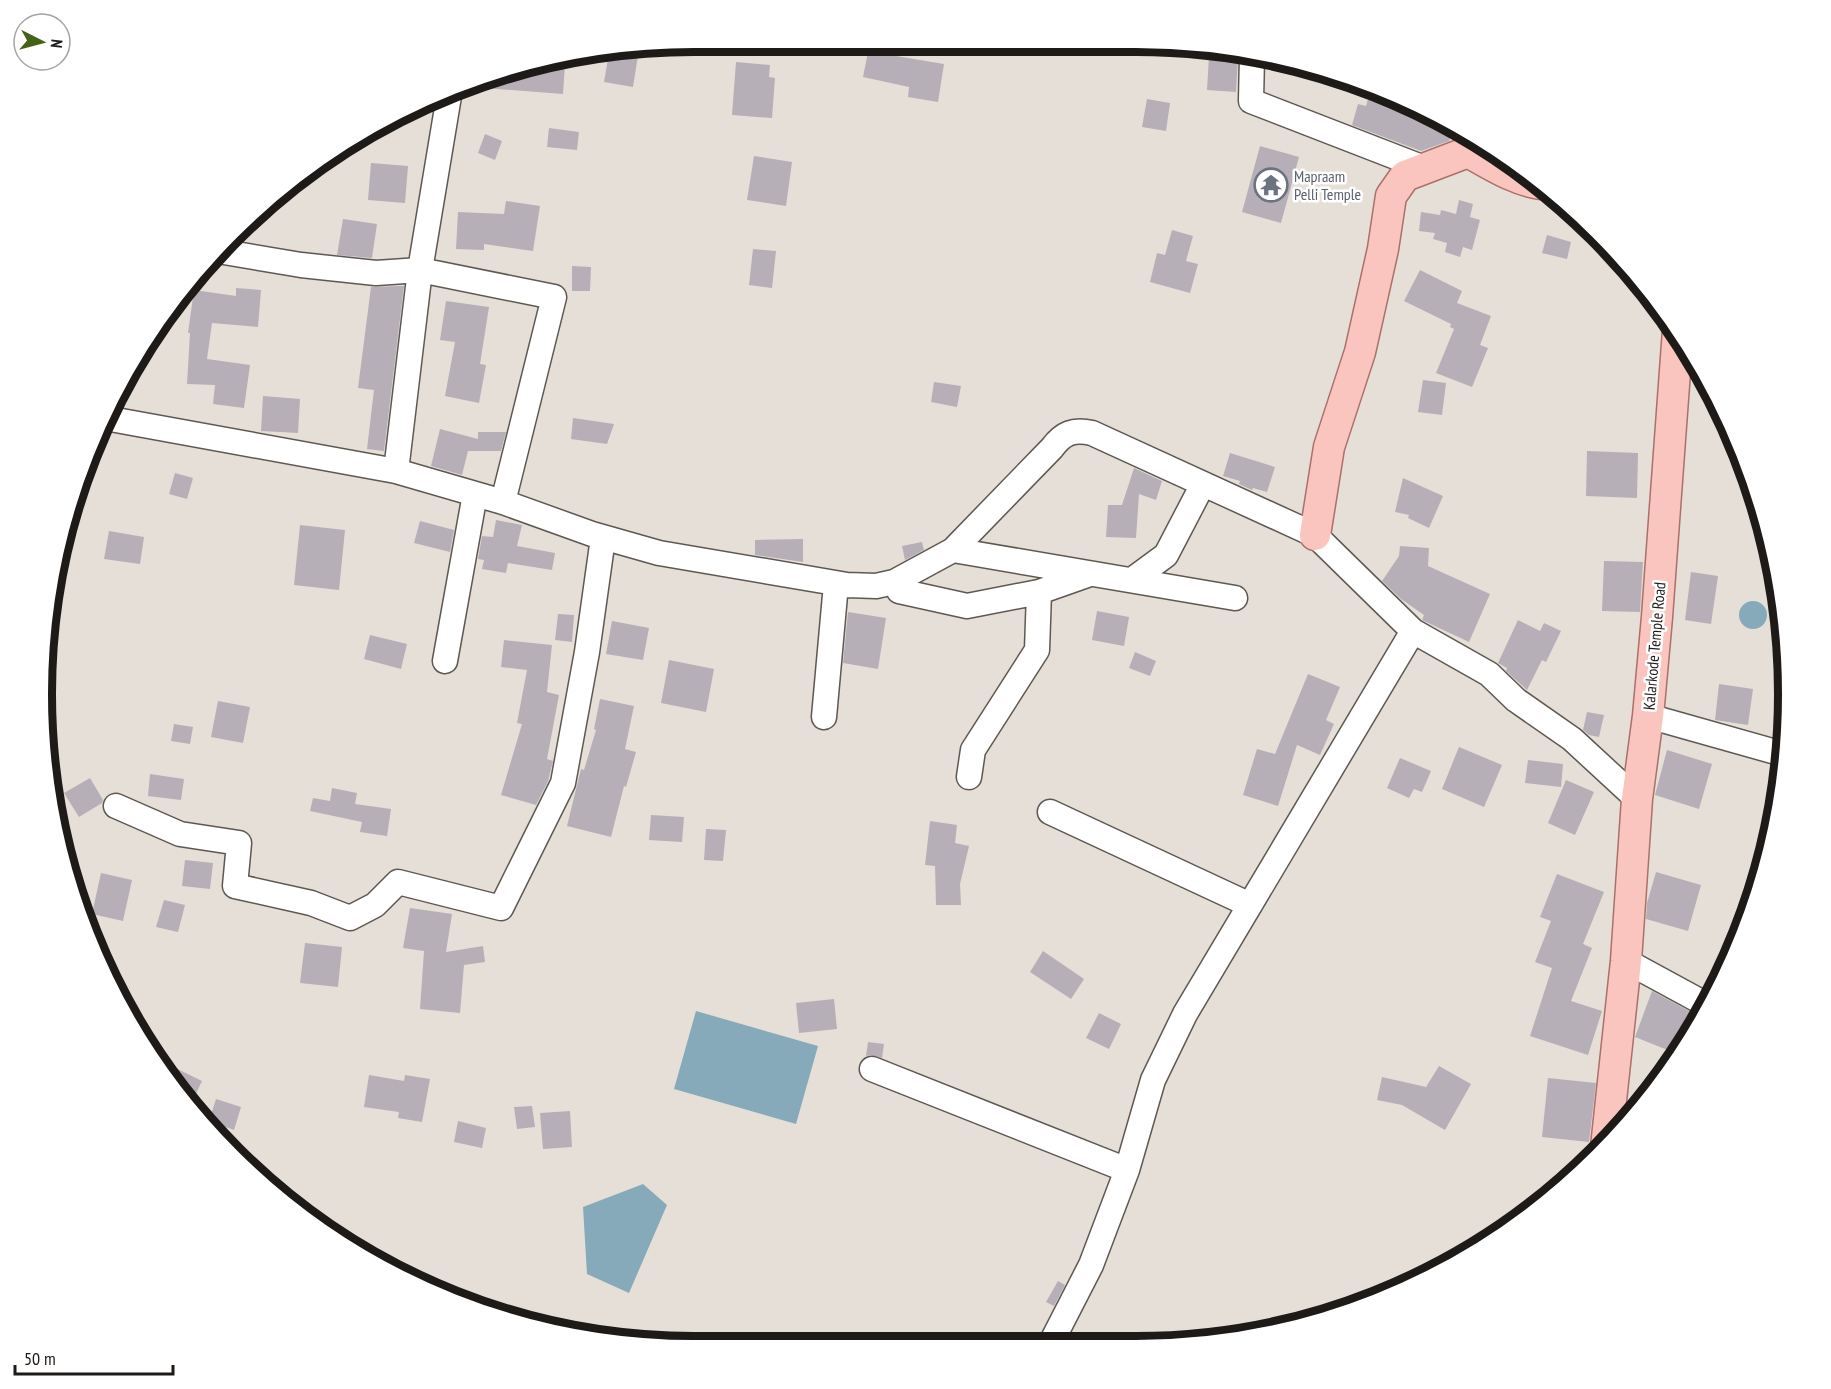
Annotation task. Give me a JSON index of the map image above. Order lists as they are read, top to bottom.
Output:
{
  "streets": {
    "main road": ["Kalarkode Temple Road"]
  },
  "places": {
    "temple": ["Mapraam Pelli Temple"]
  },
  "scale_bar": "50 m",
  "north": "right"
}
